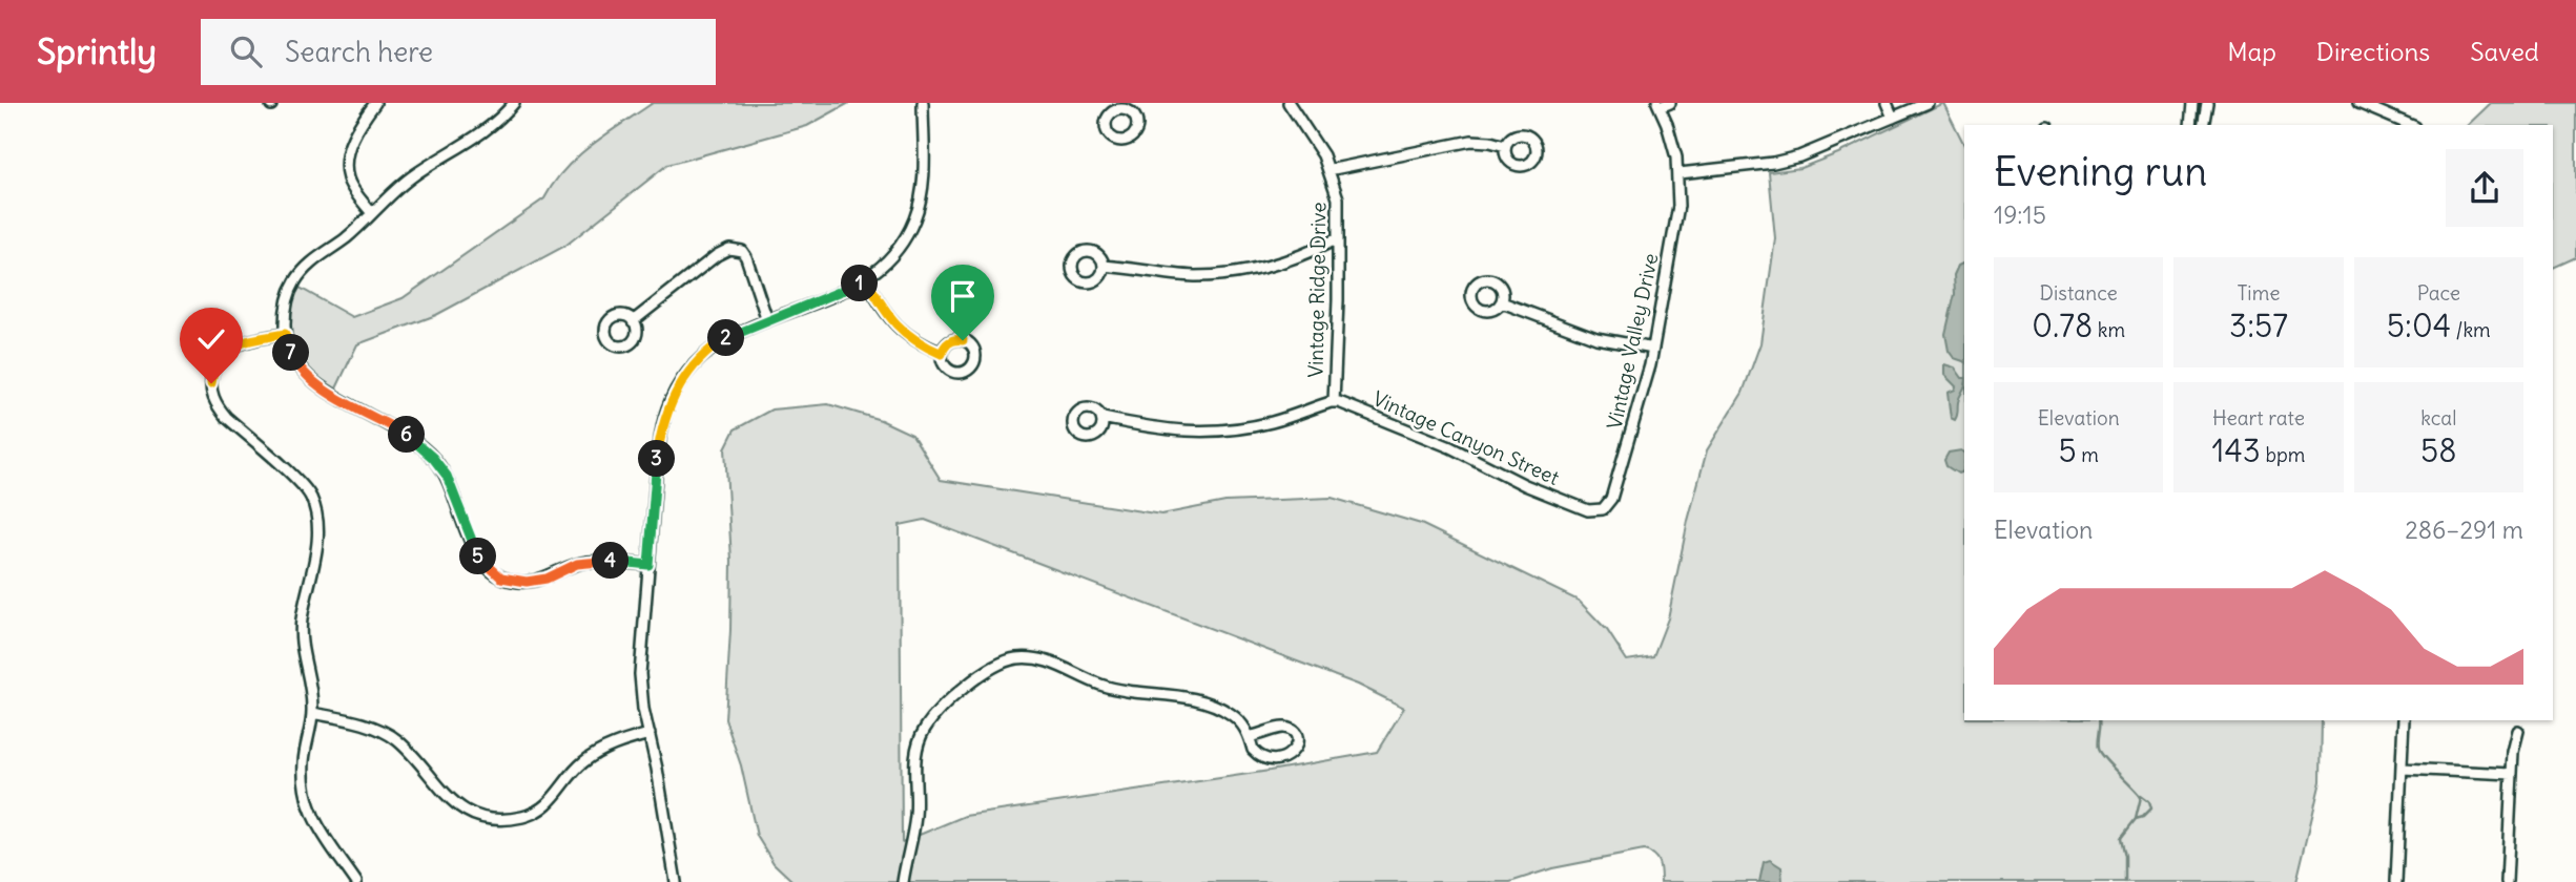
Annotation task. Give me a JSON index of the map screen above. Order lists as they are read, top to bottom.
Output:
{
  "streets": {
    "street": ["Vintage Ridge Drive", "Vintage Valley Drive", "Vintage Canyon Street"]
  },
  "crossings": [
    ["Vintage Ridge Drive", "Vintage Canyon Street"],
    ["Vintage Valley Drive", "Vintage Canyon Street"]
  ],
  "page": {
    "header": "Sprintly",
    "search": "Search here",
    "nav": ["Map", "Directions", "Saved"],
    "heading": ["Evening run", "19:15"],
    "stats": [
      ["Distance", "0.78 km"],
      ["Time", "3:57"],
      ["Pace", "5:04 /km"],
      ["Elevation", "5 m"],
      ["Heart rate", "143 bpm"],
      ["kcal", "58"]
    ],
    "pins": [
      "1",
      "2",
      "7",
      "6",
      "3",
      "5",
      "4"
    ],
    "chart": ["Elevation", "286–291 m"]
  }
}
